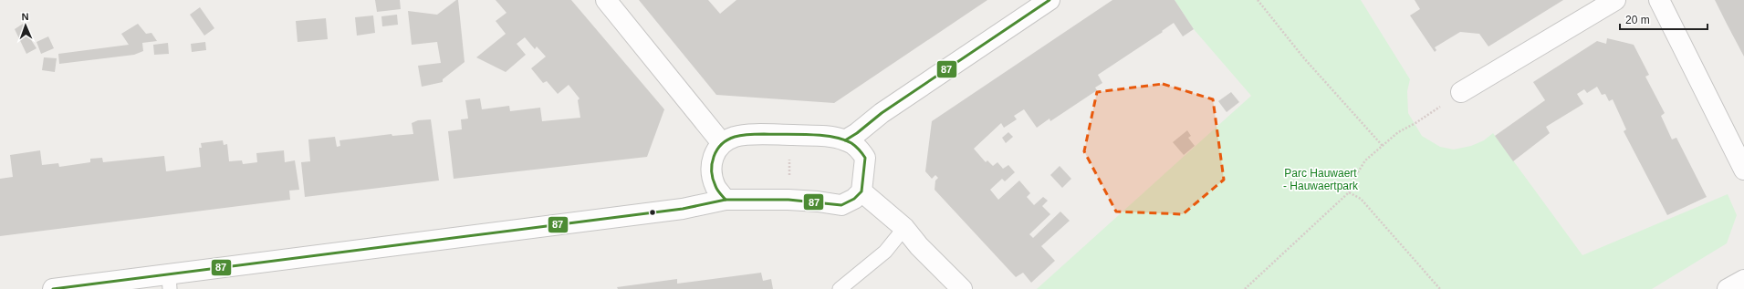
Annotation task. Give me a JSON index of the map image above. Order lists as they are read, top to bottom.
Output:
{
  "parks": ["Parc Hauwaert - Hauwaertpark"],
  "lines": ["transit line 87"],
  "scale_bar": "20 m",
  "north": "top"
}
